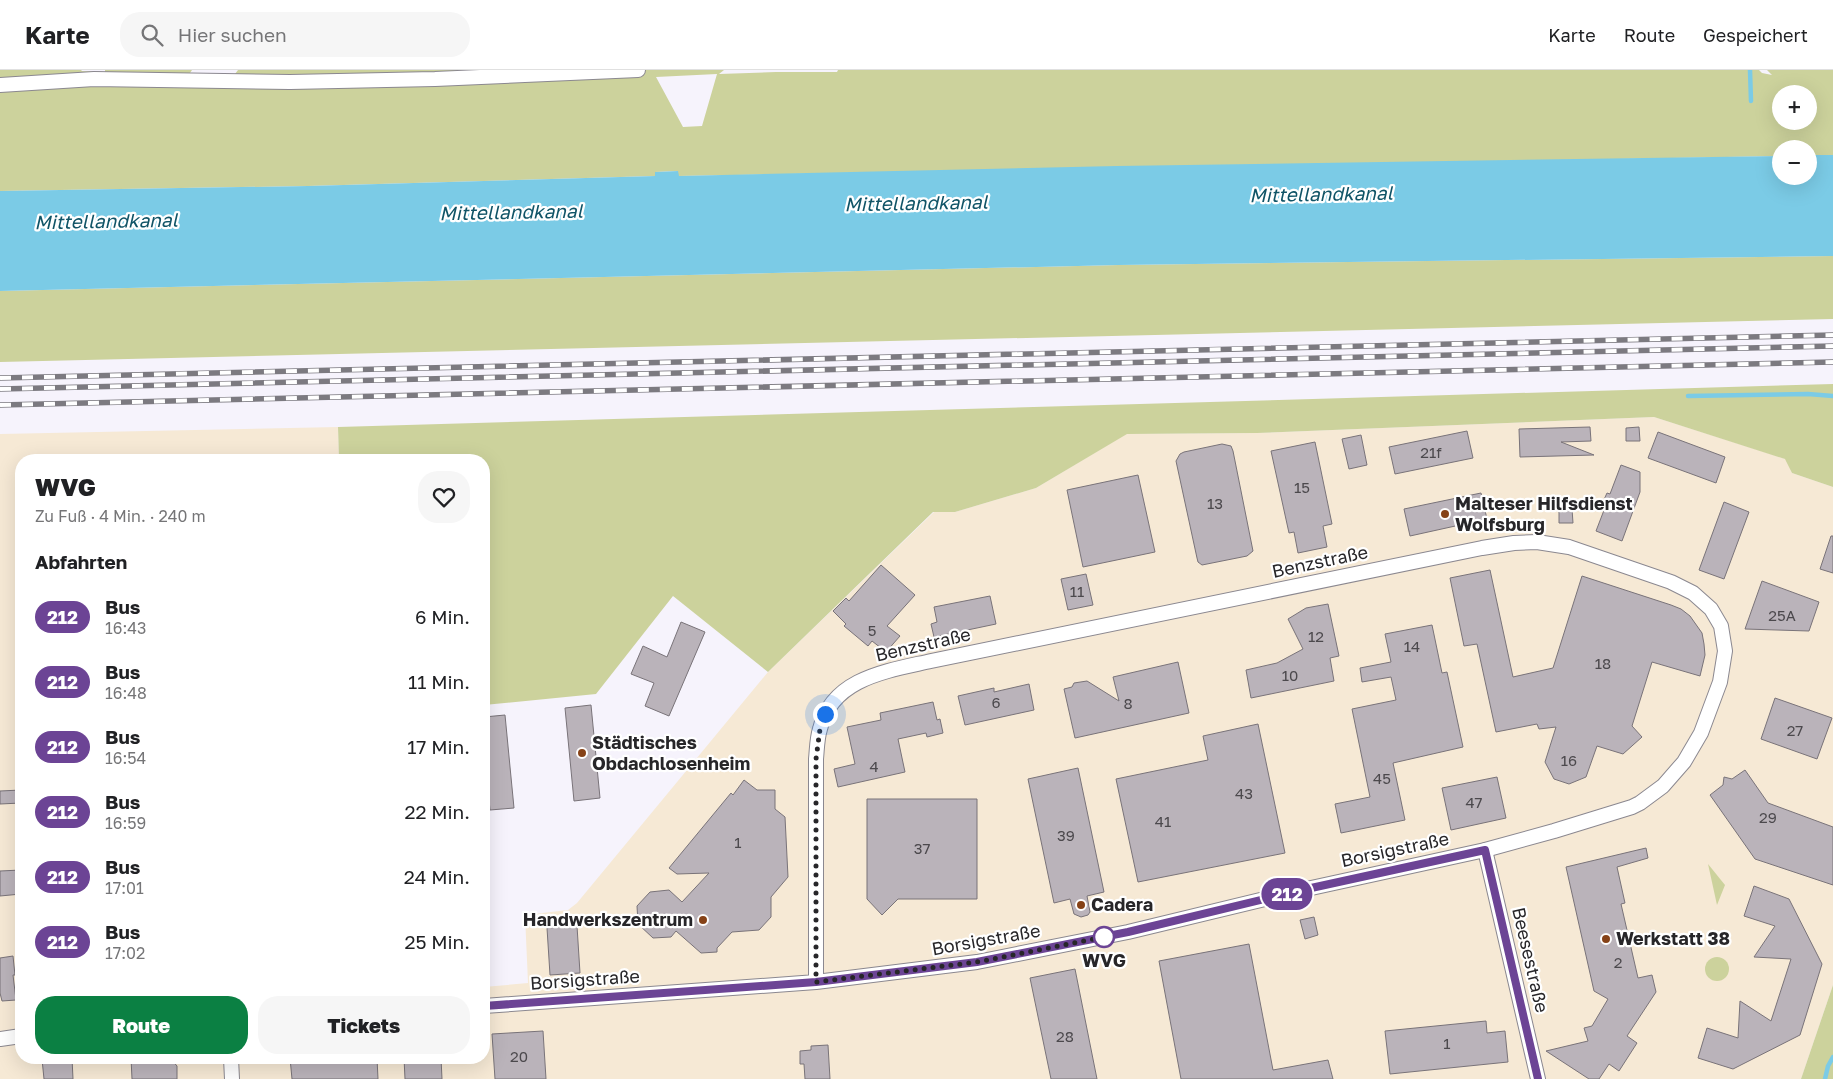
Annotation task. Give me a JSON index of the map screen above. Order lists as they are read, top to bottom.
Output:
{
  "streets": {
    "street": ["Benzstraße", "Borsigstraße", "Beesestraße"]
  },
  "crossings": [
    ["Benzstraße", "Borsigstraße"],
    ["Benzstraße", "Beesestraße"],
    ["Borsigstraße", "Beesestraße"]
  ],
  "water": ["Mittellandkanal"],
  "places": [
    "Malteser Hilfsdienst Wolfsburg",
    "Städtisches Obdachlosenheim",
    "Cadera",
    "Handwerkszentrum",
    "WVG",
    "Werkstatt 38"
  ],
  "lines": ["bus line 212"],
  "house_numbers": [
    "21f",
    "15",
    "13",
    "11",
    "25A",
    "5",
    "12",
    "14",
    "18",
    "10",
    "6",
    "8",
    "27",
    "16",
    "4",
    "45",
    "43",
    "47",
    "29",
    "41",
    "39",
    "1",
    "37",
    "2",
    "28",
    "1",
    "20"
  ],
  "page": {
    "header": "Karte",
    "search": "Hier suchen",
    "nav": ["Karte", "Route", "Gespeichert"],
    "on_map": "212",
    "map_buttons": ["+", "−"],
    "heading": [
      ["WVG", "Zu Fuß · 4 Min. · 240 m"],
      "Abfahrten"
    ],
    "list": [
      {
        "mark": "212",
        "name": "Bus",
        "note": "16:43",
        "value": "6 Min."
      },
      {
        "mark": "212",
        "name": "Bus",
        "note": "16:48",
        "value": "11 Min."
      },
      {
        "mark": "212",
        "name": "Bus",
        "note": "16:54",
        "value": "17 Min."
      },
      {
        "mark": "212",
        "name": "Bus",
        "note": "16:59",
        "value": "22 Min."
      },
      {
        "mark": "212",
        "name": "Bus",
        "note": "17:01",
        "value": "24 Min."
      },
      {
        "mark": "212",
        "name": "Bus",
        "note": "17:02",
        "value": "25 Min."
      }
    ],
    "buttons": ["Route", "Tickets"]
  }
}
